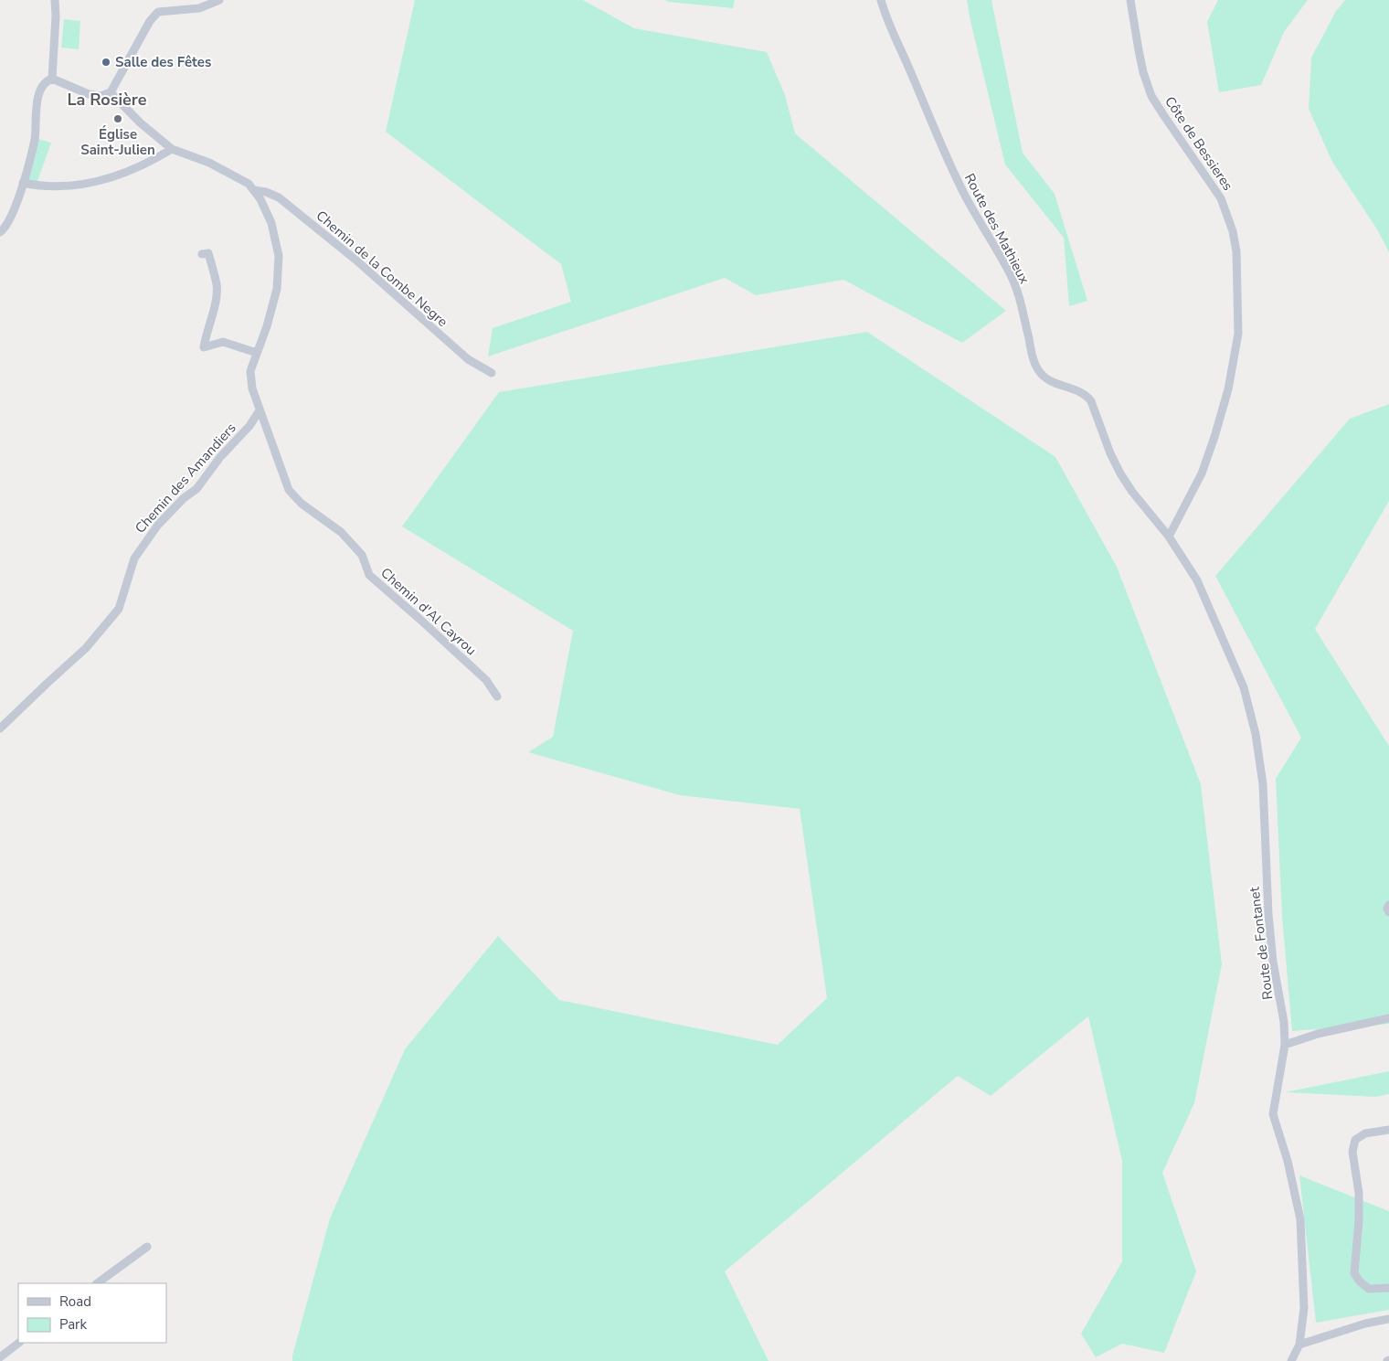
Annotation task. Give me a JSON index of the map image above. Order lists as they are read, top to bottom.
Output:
{
  "streets": {
    "street": [
      "Côte de Bessieres",
      "Route des Mathieux",
      "Chemin de la Combe Negre",
      "Chemin des Amandiers",
      "Chemin d'Al Cayrou",
      "Route de Fontanet"
    ]
  },
  "crossings": [
    ["Côte de Bessieres", "Route des Mathieux"],
    ["Côte de Bessieres", "Route de Fontanet"],
    ["Route des Mathieux", "Route de Fontanet"],
    ["Chemin des Amandiers", "Chemin d'Al Cayrou"]
  ],
  "districts": ["La Rosière"],
  "places": ["Salle des Fêtes", "Église Saint-Julien"],
  "legend": ["Road", "Park"]
}
